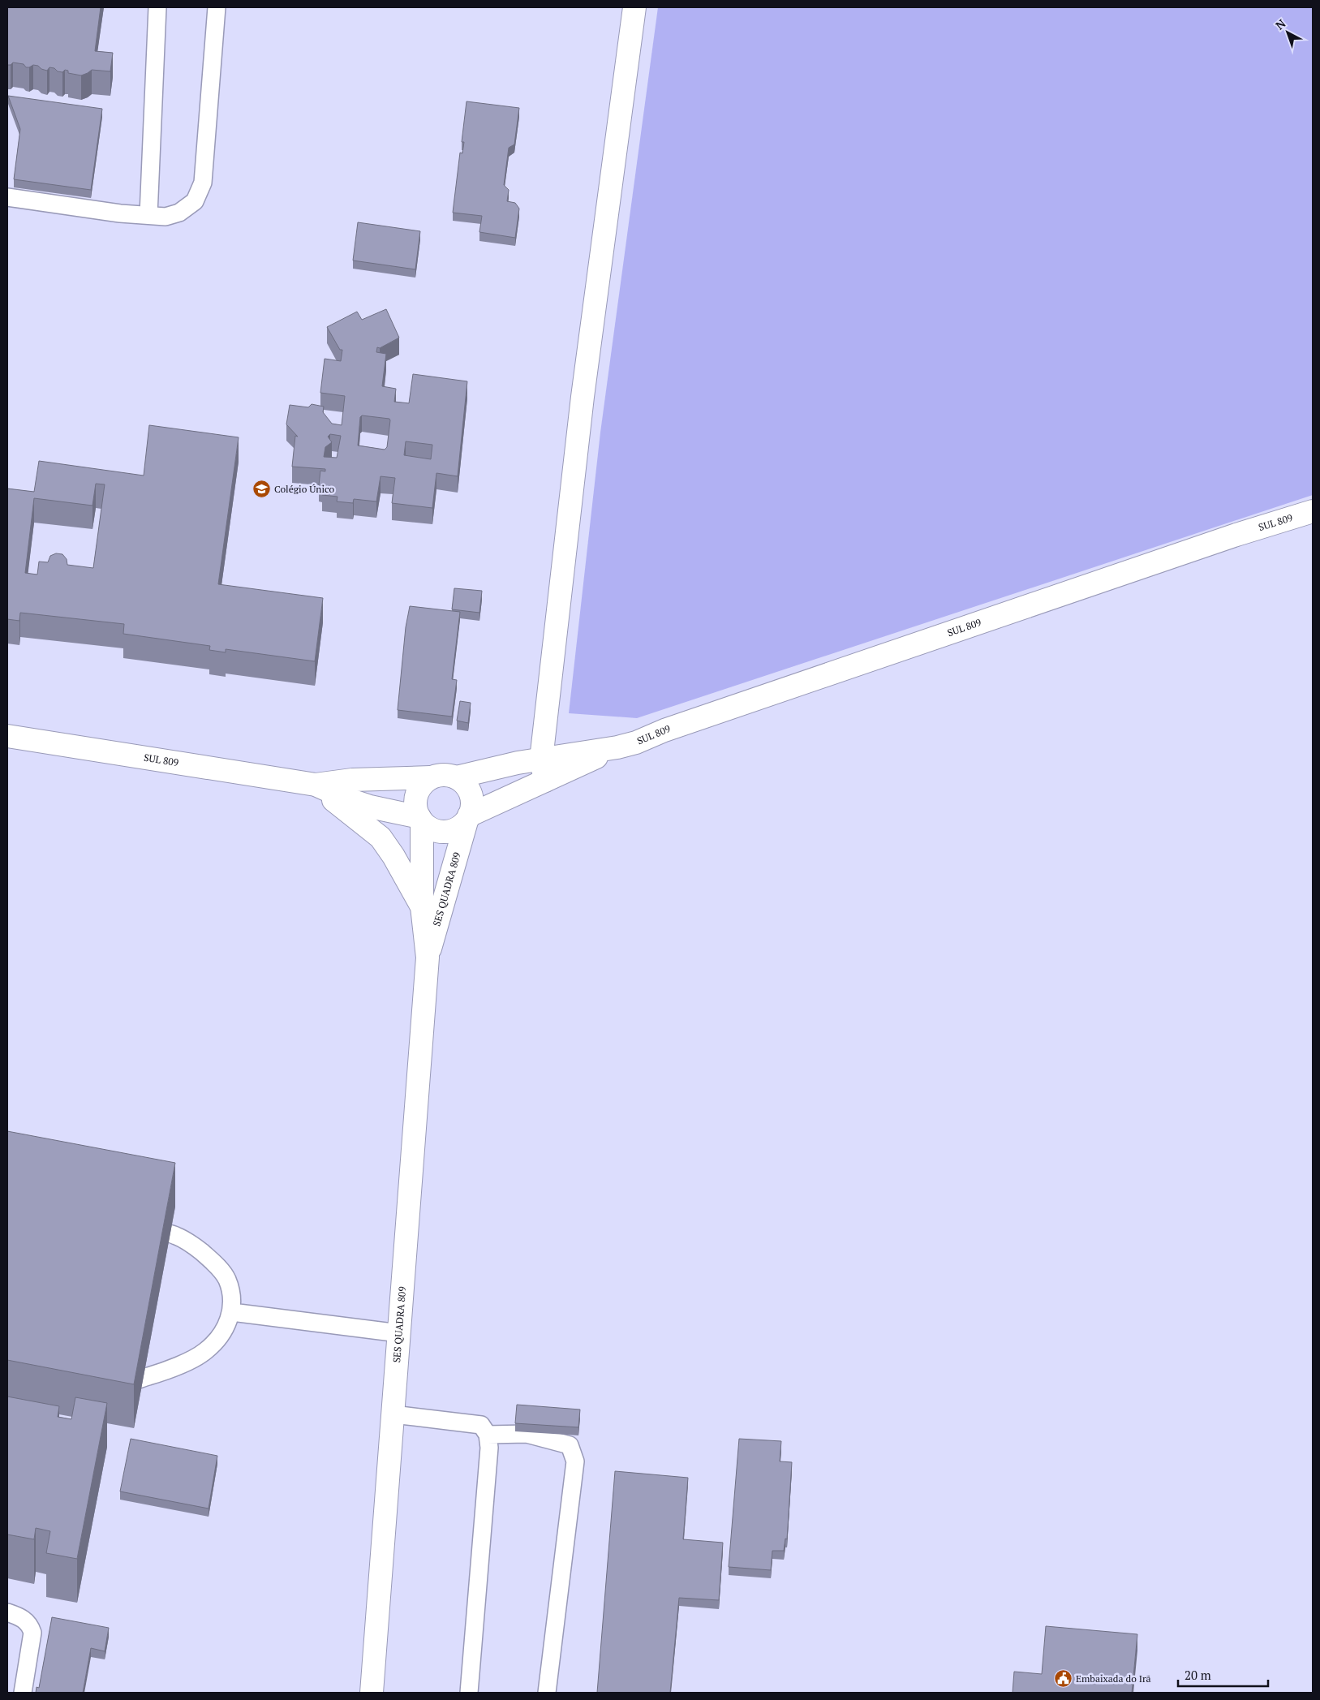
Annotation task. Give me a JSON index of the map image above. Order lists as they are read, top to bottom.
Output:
{
  "streets": {
    "street": ["SUL 809", "SES QUADRA 809"]
  },
  "crossings": [
    ["SUL 809", "SES QUADRA 809"]
  ],
  "places": {
    "school or university": ["Colégio Único"],
    "public building": ["Embaixada do Irã"]
  },
  "scale_bar": "20 m",
  "north": "top left"
}
